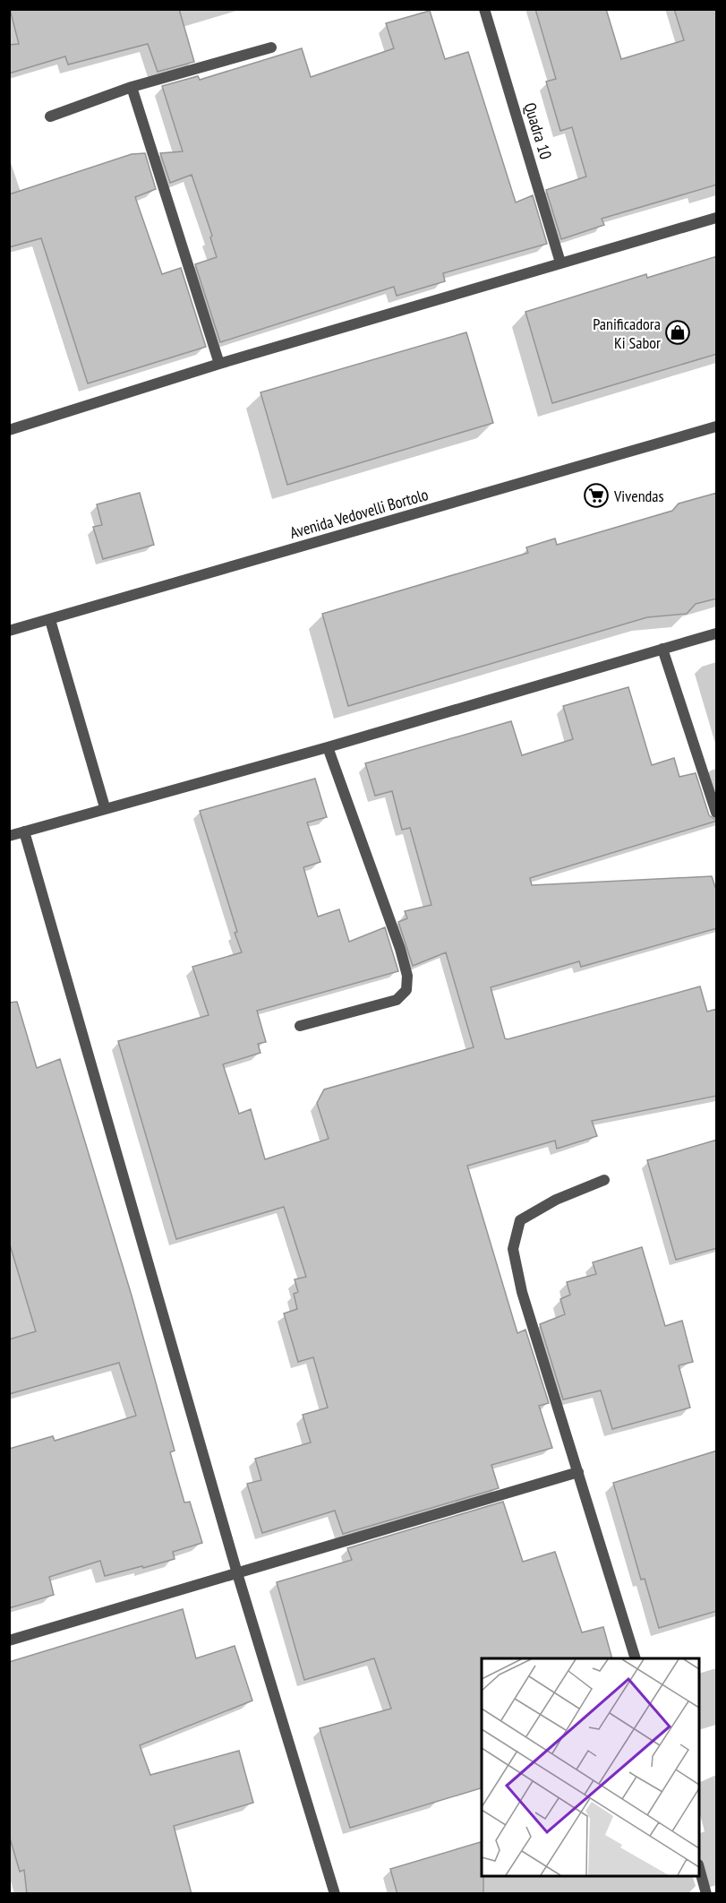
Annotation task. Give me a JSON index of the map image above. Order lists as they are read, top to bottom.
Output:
{
  "streets": {
    "street": ["Quadra 10", "Avenida Vedovelli Bortolo"]
  },
  "places": {
    "shop": ["Panificadora Ki Sabor"],
    "supermarket": ["Vivendas"]
  }
}
